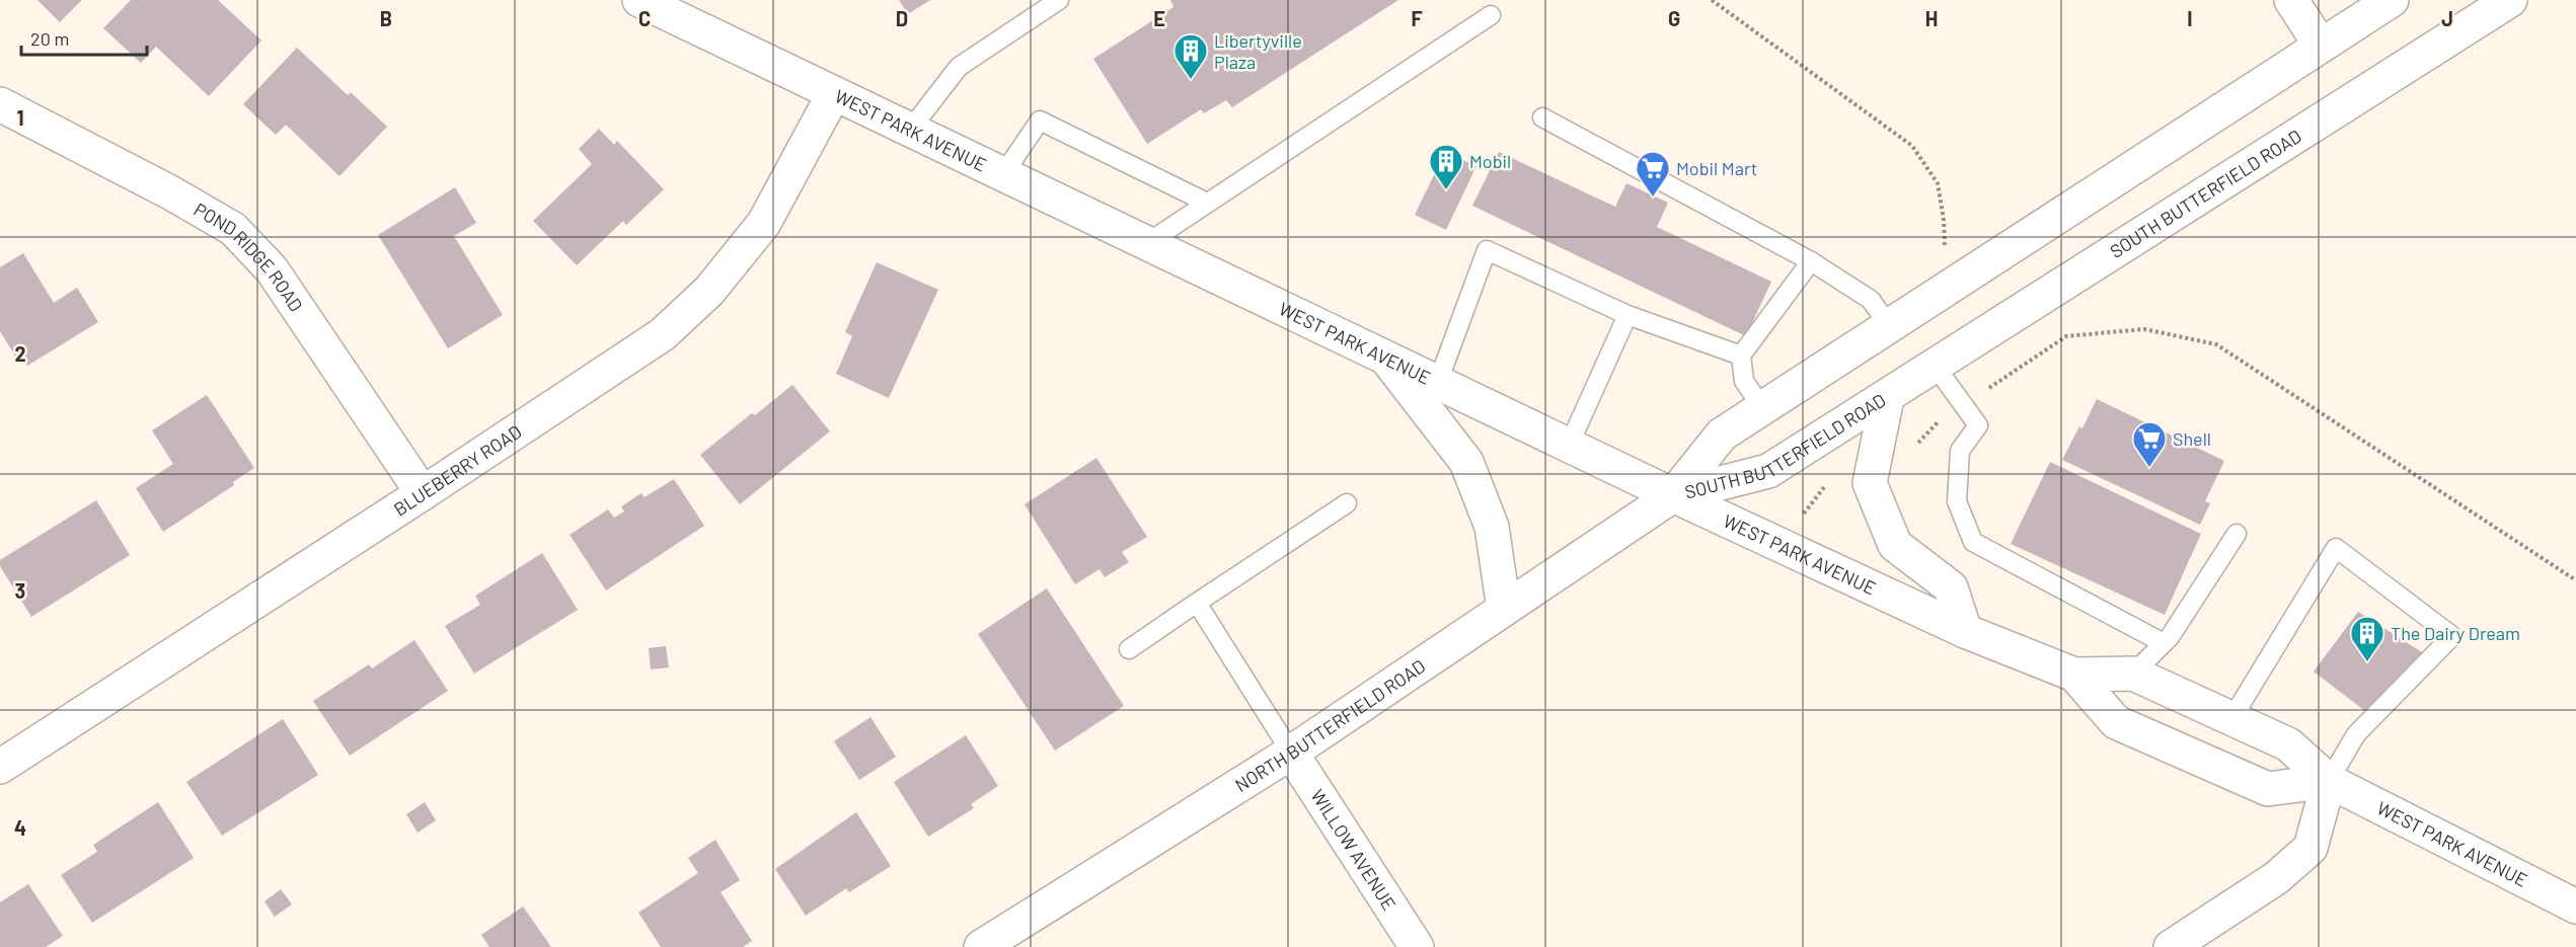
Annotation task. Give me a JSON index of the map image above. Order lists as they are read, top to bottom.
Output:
{
  "streets": {
    "main road": [
      "WEST PARK AVENUE",
      "SOUTH BUTTERFIELD ROAD",
      "POND RIDGE ROAD",
      "BLUEBERRY ROAD",
      "NORTH BUTTERFIELD ROAD",
      "WILLOW AVENUE"
    ]
  },
  "crossings": [
    ["WEST PARK AVENUE", "SOUTH BUTTERFIELD ROAD"],
    ["WEST PARK AVENUE", "BLUEBERRY ROAD"],
    ["WEST PARK AVENUE", "NORTH BUTTERFIELD ROAD"],
    ["SOUTH BUTTERFIELD ROAD", "NORTH BUTTERFIELD ROAD"],
    ["POND RIDGE ROAD", "BLUEBERRY ROAD"],
    ["NORTH BUTTERFIELD ROAD", "WILLOW AVENUE"]
  ],
  "places": {
    "building": ["Libertyville Plaza", "Mobil", "The Dairy Dream"],
    "supermarket": ["Mobil Mart", "Shell"]
  },
  "scale_bar": "20 m",
  "grid": {
    "columns": [
      "B",
      "C",
      "D",
      "E",
      "F",
      "G",
      "H",
      "I",
      "J"
    ],
    "rows": [
      "1",
      "2",
      "3",
      "4"
    ]
  }
}
